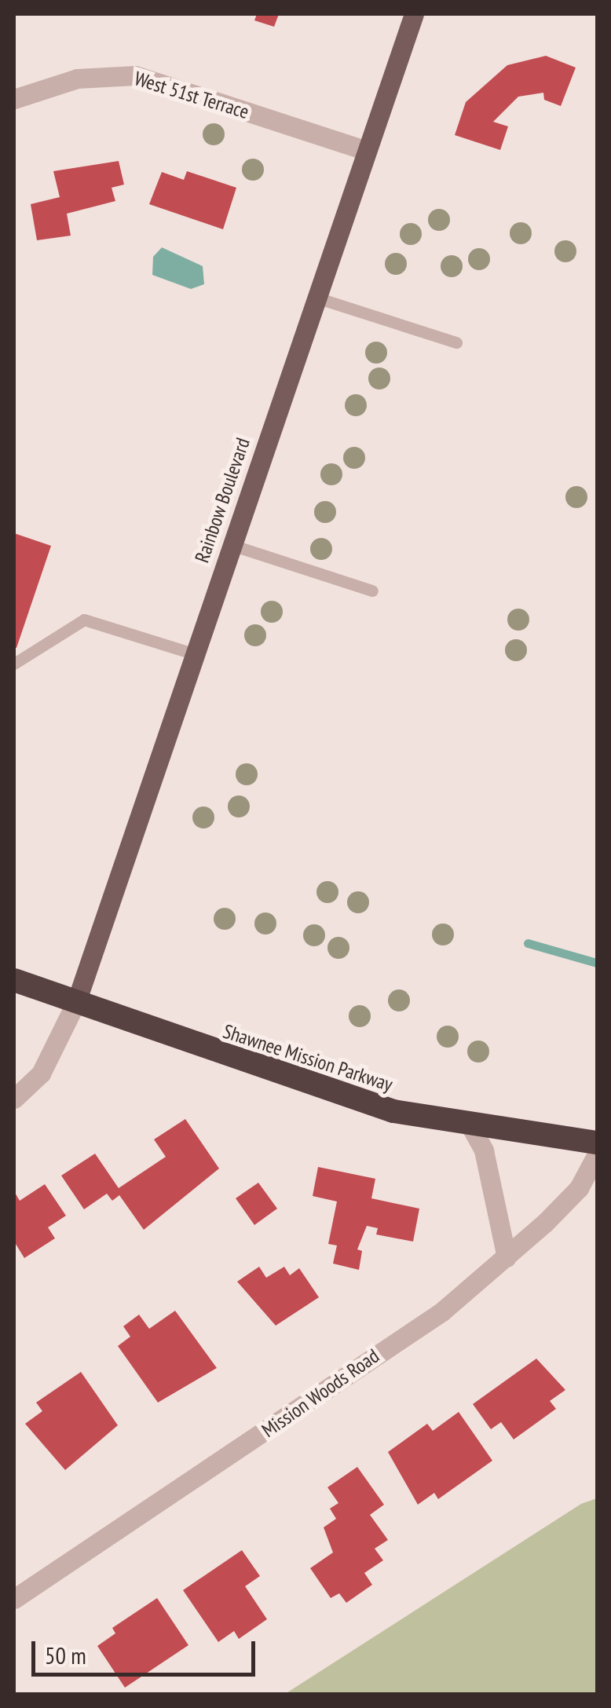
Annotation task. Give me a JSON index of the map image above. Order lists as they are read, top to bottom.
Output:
{
  "streets": {
    "highway": ["Shawnee Mission Parkway"],
    "main road": ["Rainbow Boulevard"],
    "street": ["West 51st Terrace", "Mission Woods Road"]
  },
  "crossings": [
    ["West 51st Terrace", "Rainbow Boulevard"],
    ["Rainbow Boulevard", "Shawnee Mission Parkway"]
  ],
  "scale_bar": "50 m"
}
